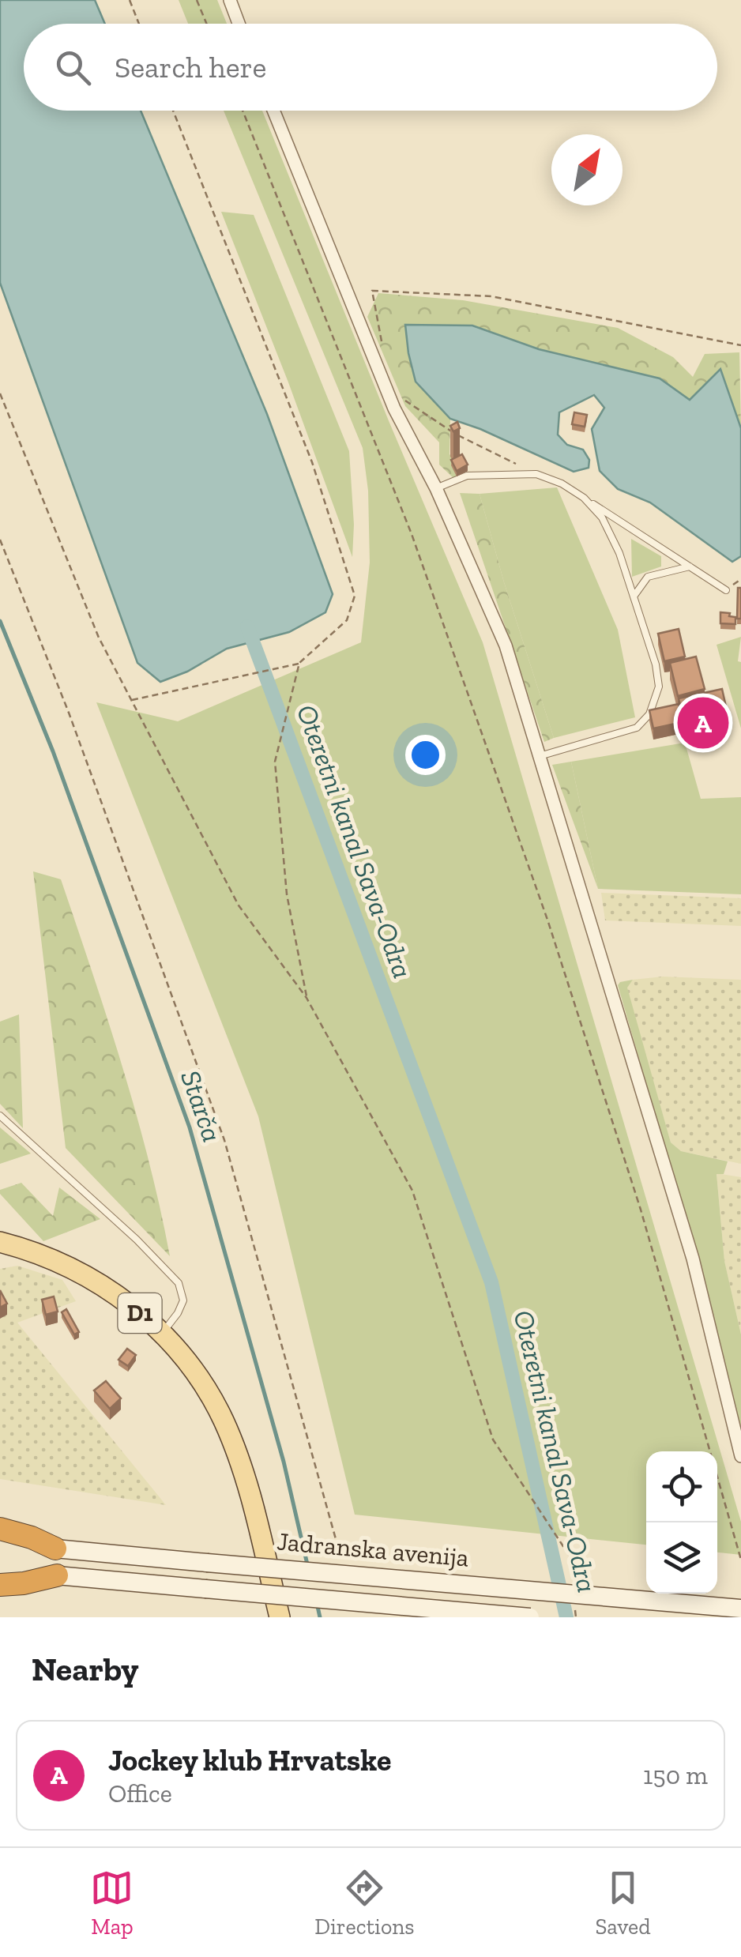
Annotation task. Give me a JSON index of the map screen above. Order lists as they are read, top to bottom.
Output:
{
  "streets": {
    "highway": ["Jadranska avenija"],
    "main road": ["D1"]
  },
  "water": ["Oteretni kanal Sava-Odra", "Starča"],
  "north": "top right",
  "page": {
    "search": "Search here",
    "pins": "A",
    "heading": "Nearby",
    "list": [
      {
        "mark": "A",
        "name": "Jockey klub Hrvatske",
        "note": "Office",
        "value": "150 m"
      }
    ],
    "nav": ["Map", "Directions", "Saved"]
  }
}
